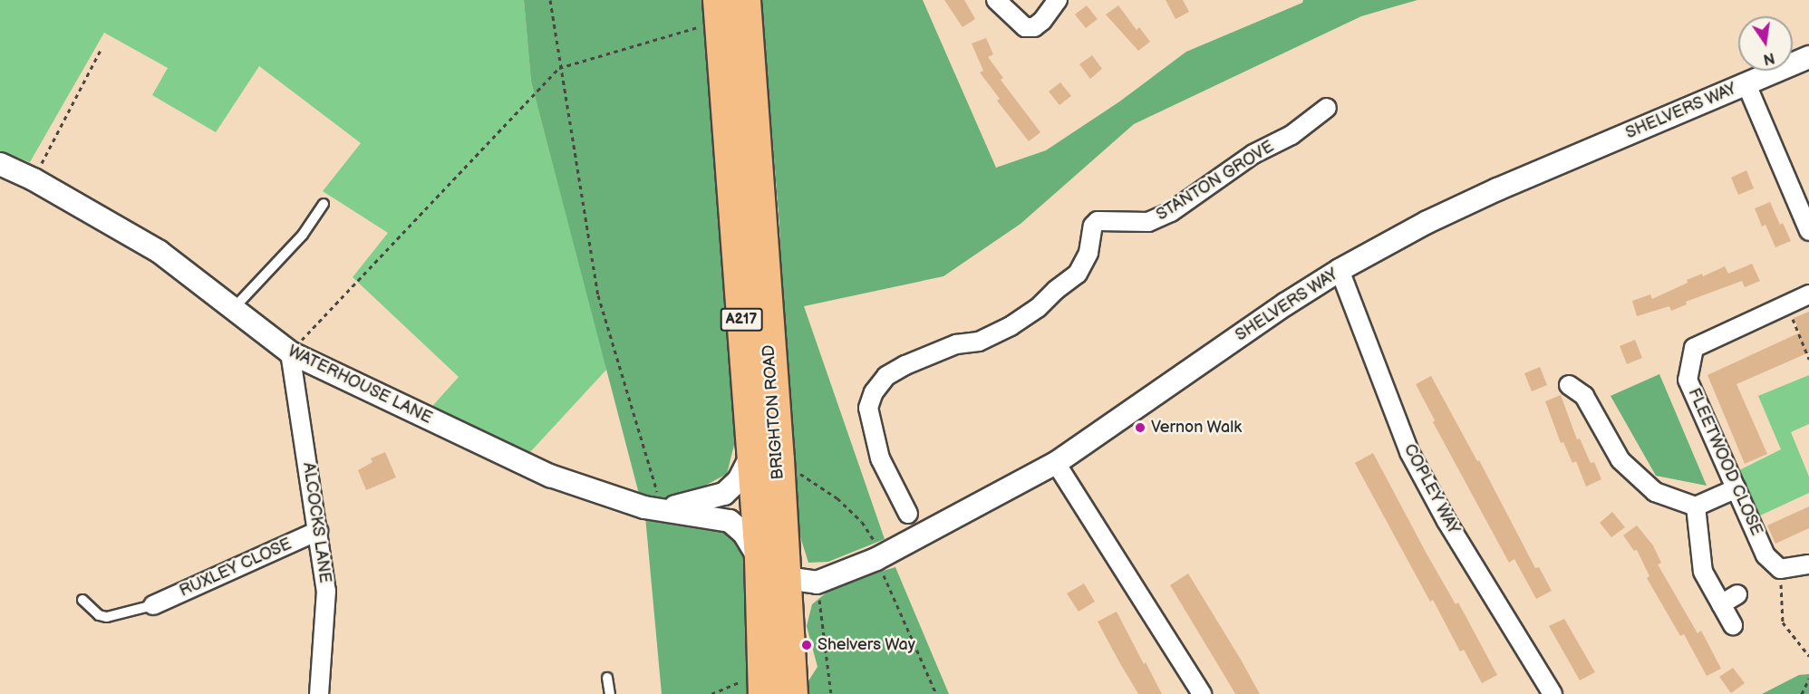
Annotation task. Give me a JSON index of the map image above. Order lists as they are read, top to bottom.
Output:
{
  "streets": {
    "highway": ["A217", "BRIGHTON ROAD"],
    "street": [
      "SHELVERS WAY",
      "STANTON GROVE",
      "WATERHOUSE LANE",
      "FLEETWOOD CLOSE",
      "COPLEY WAY",
      "ALCOCKS LANE",
      "RUXLEY CLOSE"
    ]
  },
  "crossings": [
    ["SHELVERS WAY", "STANTON GROVE"],
    ["SHELVERS WAY", "BRIGHTON ROAD"],
    ["SHELVERS WAY", "COPLEY WAY"],
    ["WATERHOUSE LANE", "BRIGHTON ROAD"],
    ["WATERHOUSE LANE", "ALCOCKS LANE"],
    ["ALCOCKS LANE", "RUXLEY CLOSE"]
  ],
  "places": ["Vernon Walk", "Shelvers Way"],
  "north": "bottom"
}
